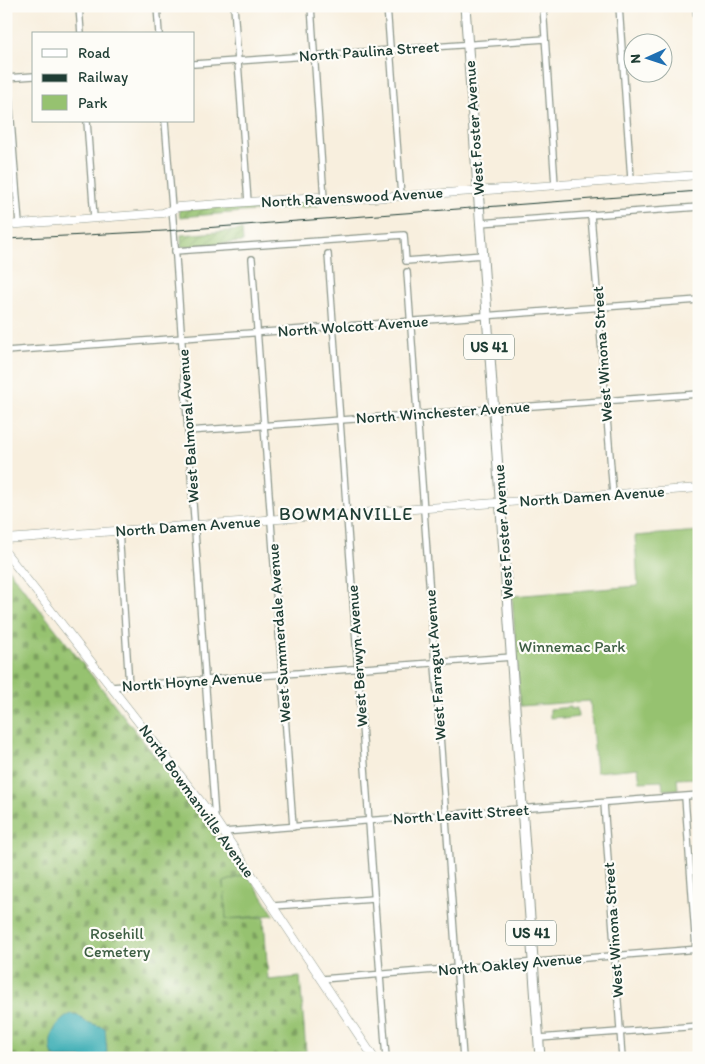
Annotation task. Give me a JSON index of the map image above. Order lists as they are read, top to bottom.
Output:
{
  "streets": {
    "main road": ["West Foster Avenue", "US 41"],
    "street": [
      "North Paulina Street",
      "North Ravenswood Avenue",
      "North Wolcott Avenue",
      "West Winona Street",
      "North Winchester Avenue",
      "West Balmoral Avenue",
      "North Damen Avenue",
      "West Summerdale Avenue",
      "West Berwyn Avenue",
      "West Farragut Avenue",
      "North Hoyne Avenue",
      "North Bowmanville Avenue",
      "North Leavitt Street",
      "North Oakley Avenue"
    ]
  },
  "crossings": [
    ["North Paulina Street", "West Foster Avenue"],
    ["West Foster Avenue", "North Ravenswood Avenue"],
    ["West Foster Avenue", "North Wolcott Avenue"],
    ["West Foster Avenue", "North Winchester Avenue"],
    ["West Foster Avenue", "North Damen Avenue"],
    ["West Foster Avenue", "North Hoyne Avenue"],
    ["West Foster Avenue", "North Leavitt Street"],
    ["West Foster Avenue", "North Oakley Avenue"],
    ["North Ravenswood Avenue", "West Balmoral Avenue"],
    ["North Wolcott Avenue", "West Winona Street"],
    ["North Wolcott Avenue", "West Balmoral Avenue"],
    ["North Wolcott Avenue", "West Summerdale Avenue"],
    ["North Wolcott Avenue", "West Berwyn Avenue"],
    ["North Wolcott Avenue", "West Farragut Avenue"],
    ["West Winona Street", "North Winchester Avenue"],
    ["West Winona Street", "North Damen Avenue"],
    ["West Winona Street", "North Leavitt Street"],
    ["West Winona Street", "North Oakley Avenue"],
    ["North Winchester Avenue", "West Balmoral Avenue"],
    ["North Winchester Avenue", "West Summerdale Avenue"],
    ["North Winchester Avenue", "West Berwyn Avenue"],
    ["North Winchester Avenue", "West Farragut Avenue"],
    ["West Balmoral Avenue", "North Damen Avenue"],
    ["West Balmoral Avenue", "North Hoyne Avenue"],
    ["West Balmoral Avenue", "North Bowmanville Avenue"],
    ["North Damen Avenue", "West Summerdale Avenue"],
    ["North Damen Avenue", "West Berwyn Avenue"],
    ["North Damen Avenue", "West Farragut Avenue"],
    ["West Summerdale Avenue", "North Hoyne Avenue"],
    ["West Summerdale Avenue", "North Leavitt Street"],
    ["West Berwyn Avenue", "North Hoyne Avenue"],
    ["West Berwyn Avenue", "North Leavitt Street"],
    ["West Berwyn Avenue", "North Oakley Avenue"],
    ["West Farragut Avenue", "North Hoyne Avenue"],
    ["West Farragut Avenue", "North Leavitt Street"],
    ["West Farragut Avenue", "North Oakley Avenue"],
    ["North Hoyne Avenue", "North Bowmanville Avenue"],
    ["North Bowmanville Avenue", "North Leavitt Street"],
    ["North Bowmanville Avenue", "North Oakley Avenue"]
  ],
  "districts": ["BOWMANVILLE"],
  "parks": ["Winnemac Park", "Rosehill Cemetery"],
  "legend": ["Road", "Railway", "Park"],
  "north": "left"
}
